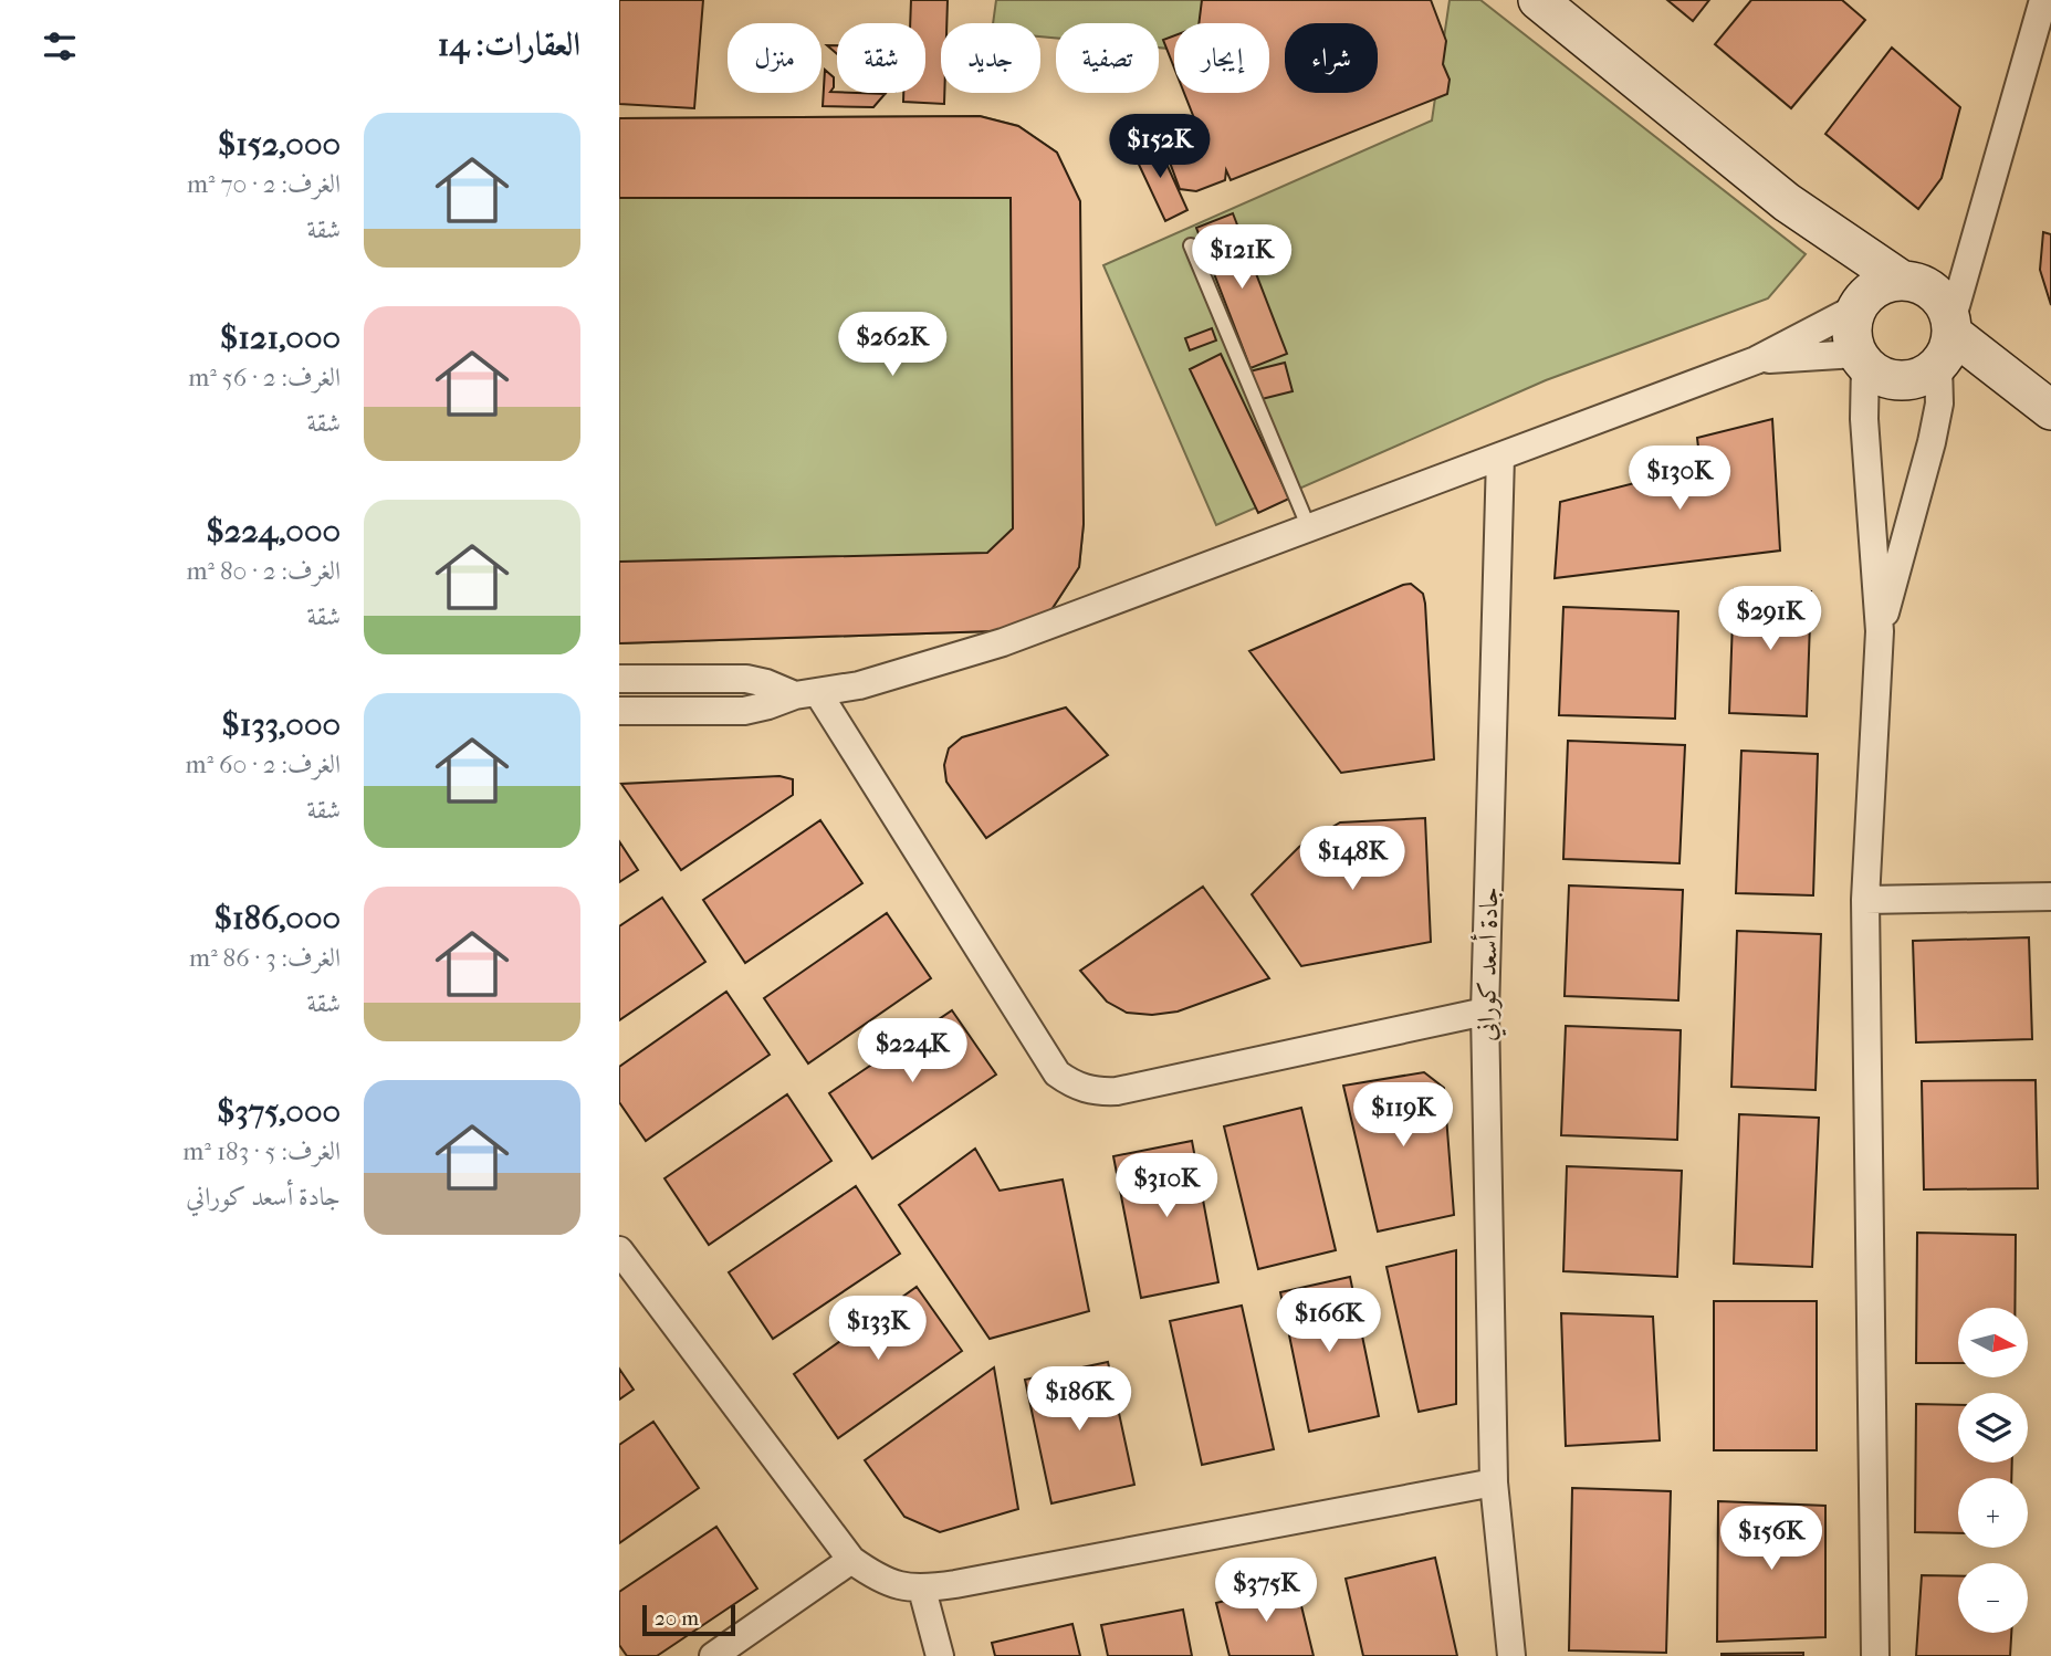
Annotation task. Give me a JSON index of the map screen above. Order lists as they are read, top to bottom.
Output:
{
  "streets": {
    "street": ["جادة أسعد كوراني"]
  },
  "scale_bar": "20 m",
  "north": "right",
  "page": {
    "heading": "العقارات: 14",
    "chip": [
      "شراء",
      "إيجار",
      "تصفية",
      "جديد",
      "شقة",
      "منزل"
    ],
    "list": [
      {
        "name": "$152,000",
        "note": "الغرف: 2 · 70 m² · شقة"
      },
      {
        "name": "$121,000",
        "note": "الغرف: 2 · 56 m² · شقة"
      },
      {
        "name": "$224,000",
        "note": "الغرف: 2 · 80 m² · شقة"
      },
      {
        "name": "$133,000",
        "note": "الغرف: 2 · 60 m² · شقة"
      },
      {
        "name": "$186,000",
        "note": "الغرف: 3 · 86 m² · شقة"
      },
      {
        "name": "$375,000",
        "note": "الغرف: 5 · 183 m² · جادة أسعد كوراني"
      }
    ],
    "price": [
      "$152K",
      "$121K",
      "$262K",
      "$130K",
      "$291K",
      "$148K",
      "$224K",
      "$119K",
      "$310K",
      "$166K",
      "$133K",
      "$186K",
      "$156K",
      "$375K"
    ],
    "map_buttons": ["+", "−"],
    "scale": "20 m"
  }
}
